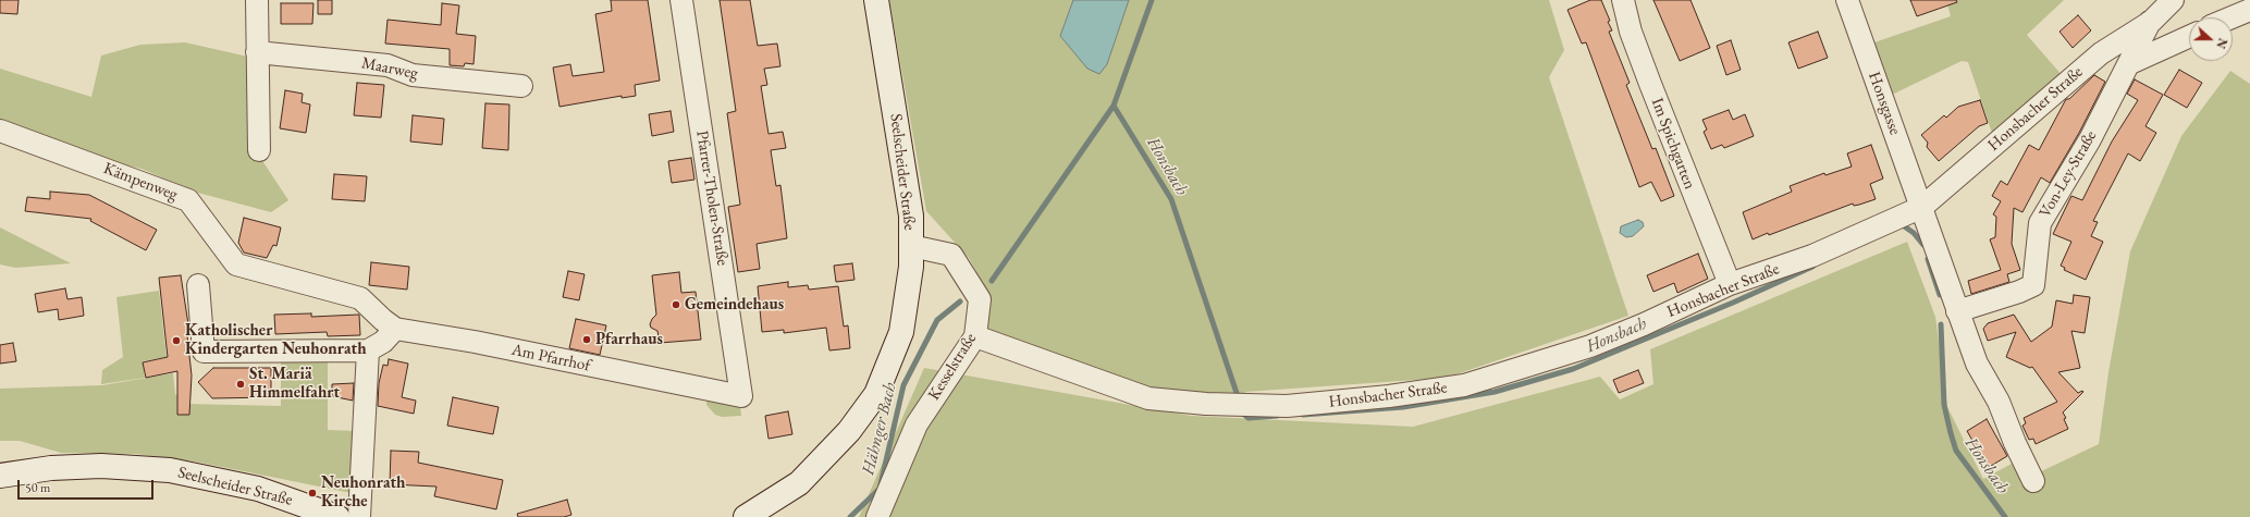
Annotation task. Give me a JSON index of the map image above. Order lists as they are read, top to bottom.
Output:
{
  "streets": {
    "street": [
      "Maarweg",
      "Honsgasse",
      "Honsbacher Straße",
      "Im Spichgarten",
      "Seelscheider Straße",
      "Von-Ley-Straße",
      "Kämpenweg",
      "Pfarrer-Tholen-Straße",
      "Am Pfarrhof",
      "Kesselstraße"
    ]
  },
  "crossings": [
    ["Honsgasse", "Honsbacher Straße"],
    ["Honsbacher Straße", "Im Spichgarten"],
    ["Honsbacher Straße", "Von-Ley-Straße"],
    ["Honsbacher Straße", "Kesselstraße"],
    ["Seelscheider Straße", "Kesselstraße"],
    ["Kämpenweg", "Am Pfarrhof"],
    ["Pfarrer-Tholen-Straße", "Am Pfarrhof"]
  ],
  "water": ["Honsbach", "Hähnger Bach"],
  "places": [
    "Gemeindehaus",
    "Pfarrhaus",
    "Katholischer Kindergarten Neuhonrath",
    "St. Mariä Himmelfahrt",
    "Neuhonrath Kirche"
  ],
  "scale_bar": "50 m",
  "north": "right"
}
